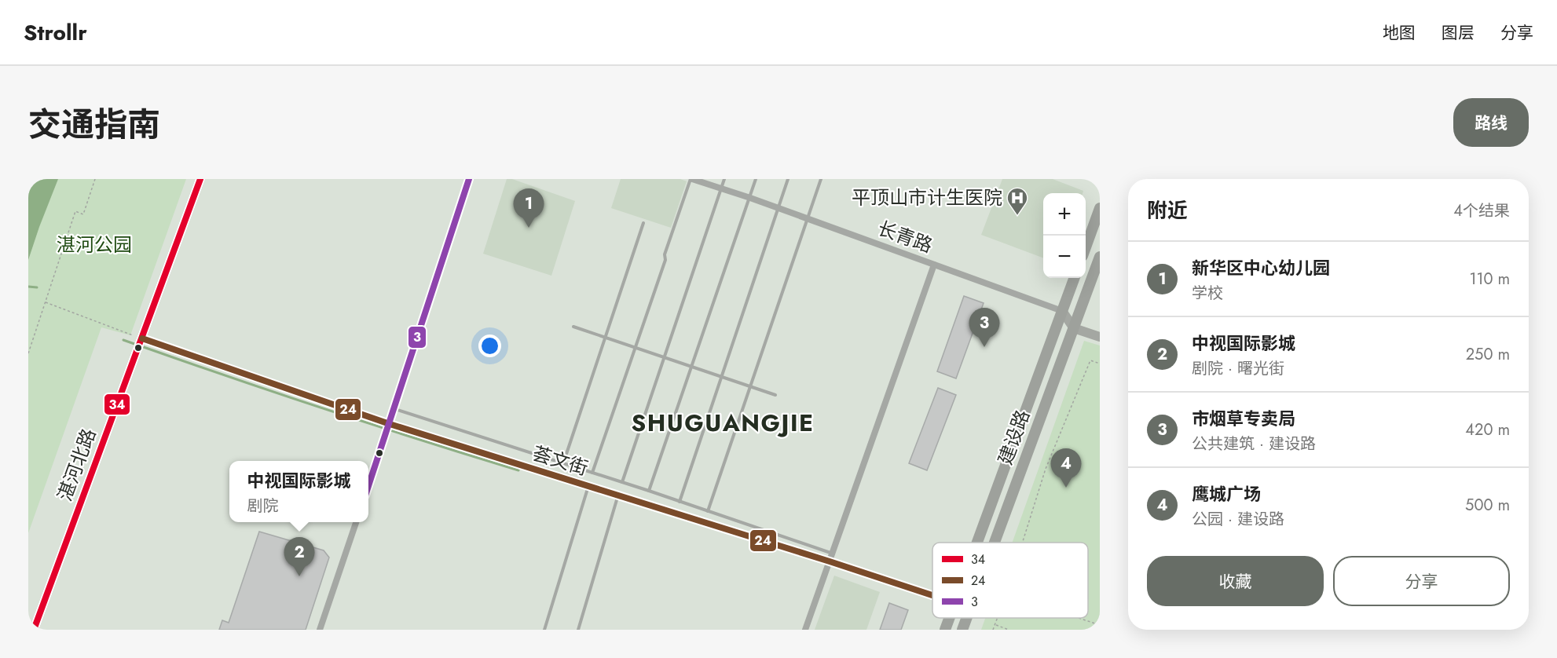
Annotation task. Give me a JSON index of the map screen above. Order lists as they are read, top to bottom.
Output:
{
  "streets": {
    "main road": ["建设路"],
    "street": ["长青路", "荟文街", "湛河北路"]
  },
  "crossings": [
    ["长青路", "建设路"],
    ["荟文街", "湛河北路"]
  ],
  "districts": ["SHUGUANGJIE"],
  "parks": ["湛河公园"],
  "places": {
    "hospital": ["平顶山市计生医院"]
  },
  "lines": ["transit line 34", "transit line 3", "transit line 24"],
  "legend": ["34", "24", "3"],
  "page": {
    "header": "Strollr",
    "nav": ["地图", "图层", "分享"],
    "title": "交通指南",
    "buttons": [
      "路线",
      ["收藏", "分享"]
    ],
    "heading": ["附近", "4个结果"],
    "pins": [
      "1",
      "3",
      "4",
      "2"
    ],
    "map_buttons": ["+", "−"],
    "list": [
      {
        "mark": "1",
        "name": "新华区中心幼儿园",
        "note": "学校",
        "value": "110 m"
      },
      {
        "mark": "2",
        "name": "中视国际影城",
        "note": "剧院 · 曙光街",
        "value": "250 m"
      },
      {
        "mark": "3",
        "name": "市烟草专卖局",
        "note": "公共建筑 · 建设路",
        "value": "420 m"
      },
      {
        "mark": "4",
        "name": "鹰城广场",
        "note": "公园 · 建设路",
        "value": "500 m"
      }
    ],
    "popup": ["中视国际影城", "剧院"]
  }
}
